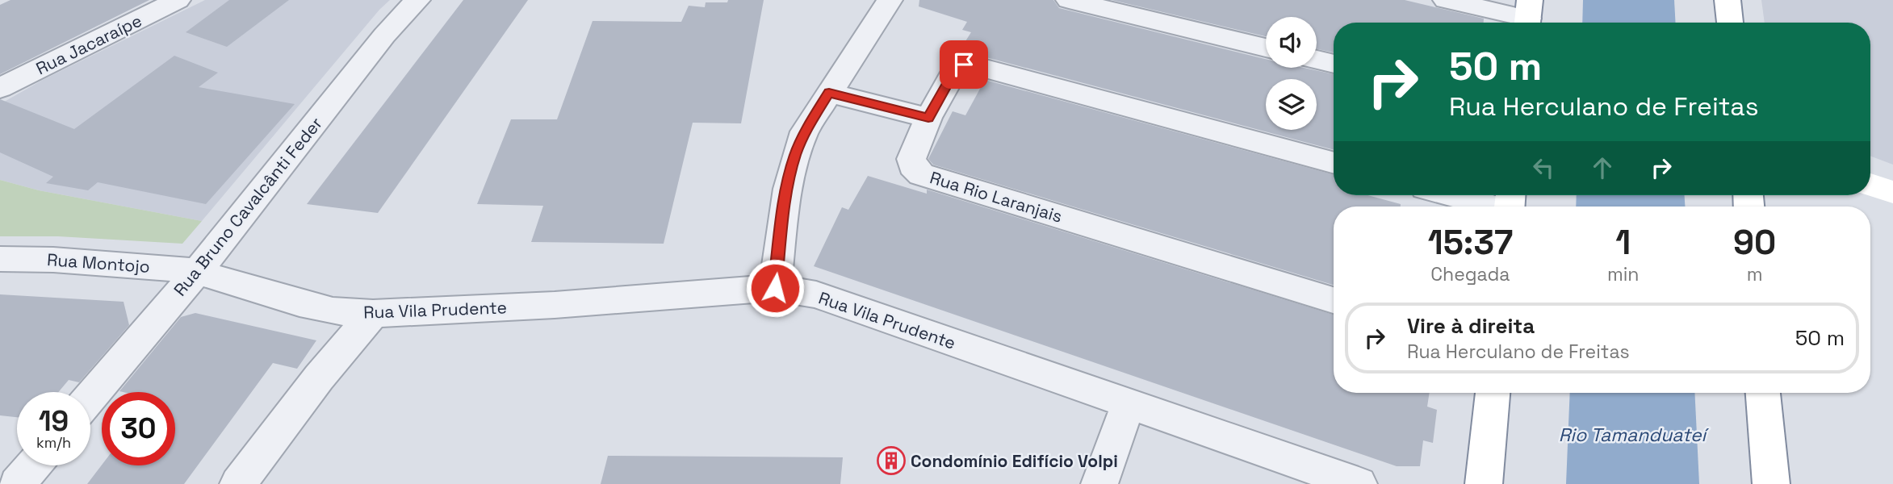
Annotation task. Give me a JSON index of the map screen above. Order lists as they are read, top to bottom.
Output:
{
  "streets": {
    "street": [
      "Rua Jacaraípe",
      "Rua Rio Laranjais",
      "Rua Bruno Cavalcânti Feder",
      "Rua Montojo",
      "Rua Vila Prudente"
    ]
  },
  "crossings": [
    ["Rua Bruno Cavalcânti Feder", "Rua Montojo"],
    ["Rua Bruno Cavalcânti Feder", "Rua Vila Prudente"],
    ["Rua Montojo", "Rua Vila Prudente"]
  ],
  "water": ["Rio Tamanduateí"],
  "places": {
    "building": ["Condomínio Edifício Volpi"]
  },
  "page": {
    "turn": ["50 m", "Rua Herculano de Freitas"],
    "eta": [
      "15:37",
      "Chegada",
      "1",
      "min",
      "90",
      "m"
    ],
    "list": [
      {
        "name": "Vire à direita",
        "note": "Rua Herculano de Freitas",
        "value": "50 m"
      }
    ],
    "speed": "19 km/h",
    "limit": "30"
  }
}
